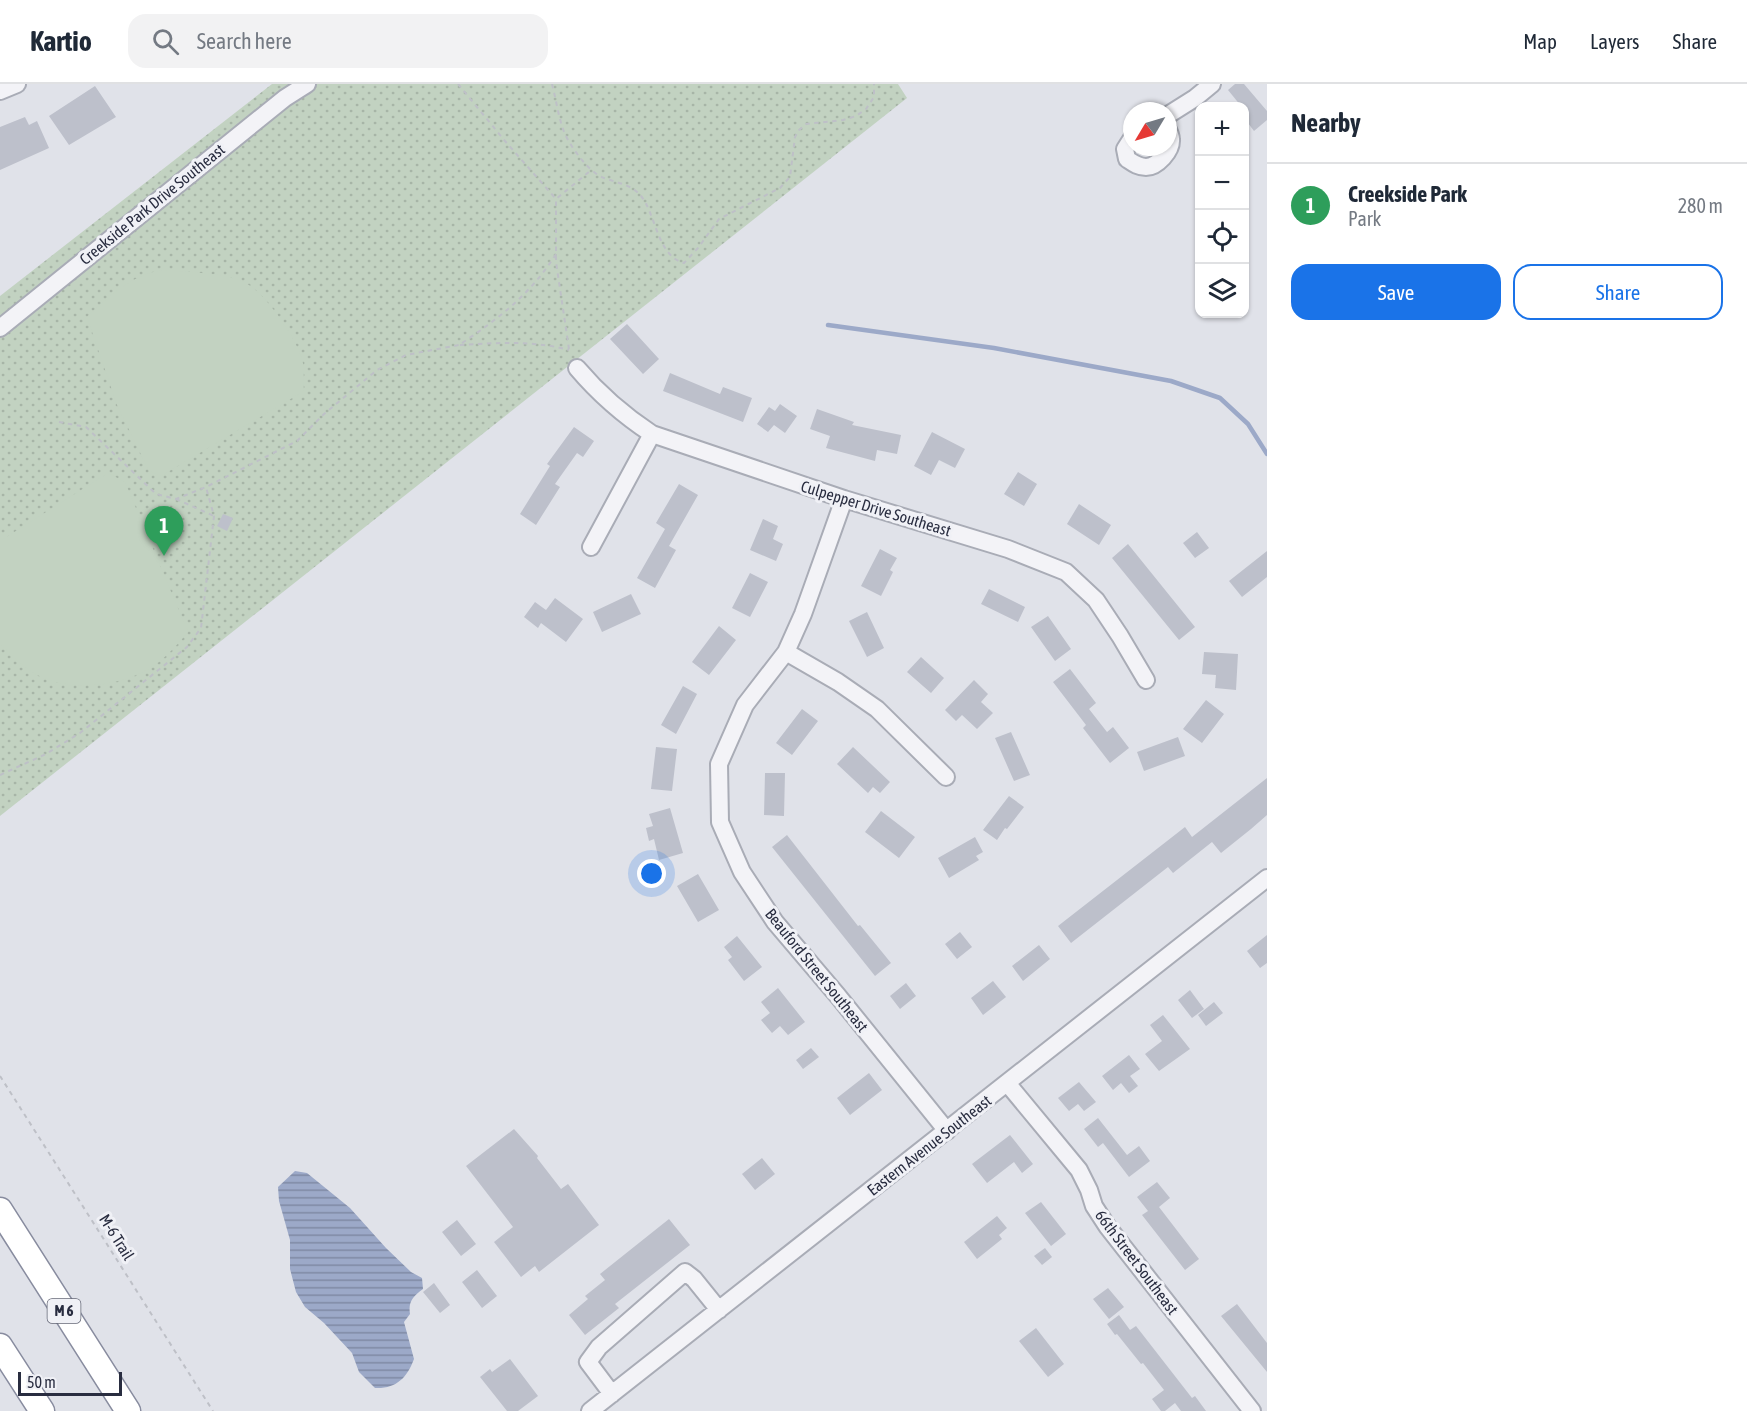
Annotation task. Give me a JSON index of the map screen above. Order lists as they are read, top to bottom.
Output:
{
  "streets": {
    "highway": ["M 6"],
    "street": [
      "Creekside Park Drive Southeast",
      "Culpepper Drive Southeast",
      "Beauford Street Southeast",
      "Eastern Avenue Southeast",
      "66th Street Southeast"
    ],
    "path": ["M-6 Trail"]
  },
  "crossings": [
    ["Culpepper Drive Southeast", "Beauford Street Southeast"],
    ["Beauford Street Southeast", "Eastern Avenue Southeast"],
    ["Eastern Avenue Southeast", "66th Street Southeast"]
  ],
  "scale_bar": "50 m",
  "north": "bottom left",
  "page": {
    "header": "Kartio",
    "search": "Search here",
    "nav": ["Map", "Layers", "Share"],
    "heading": "Nearby",
    "map_buttons": ["+", "−"],
    "list": [
      {
        "mark": "1",
        "name": "Creekside Park",
        "note": "Park",
        "value": "280 m"
      }
    ],
    "buttons": ["Save", "Share"],
    "pins": "1",
    "scale": "50 m"
  }
}
